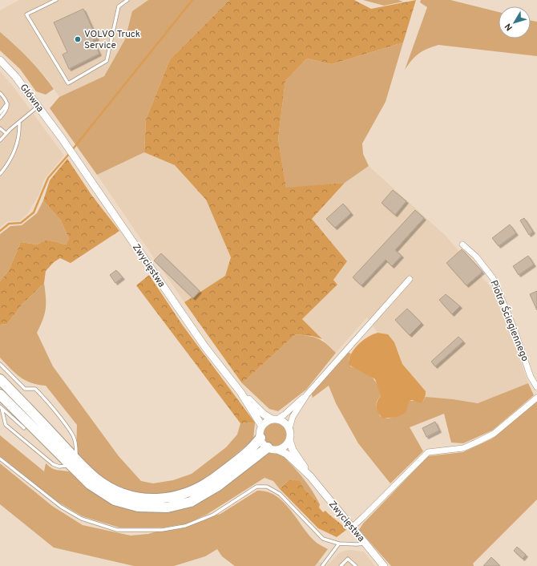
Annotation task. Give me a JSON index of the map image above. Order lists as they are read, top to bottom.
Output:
{
  "streets": {
    "main road": ["Główna", "Zwycięstwa"],
    "street": ["Piotra Ściegiennego"]
  },
  "crossings": [
    ["Główna", "Zwycięstwa"]
  ],
  "places": ["VOLVO Truck Service"],
  "north": "bottom left"
}
